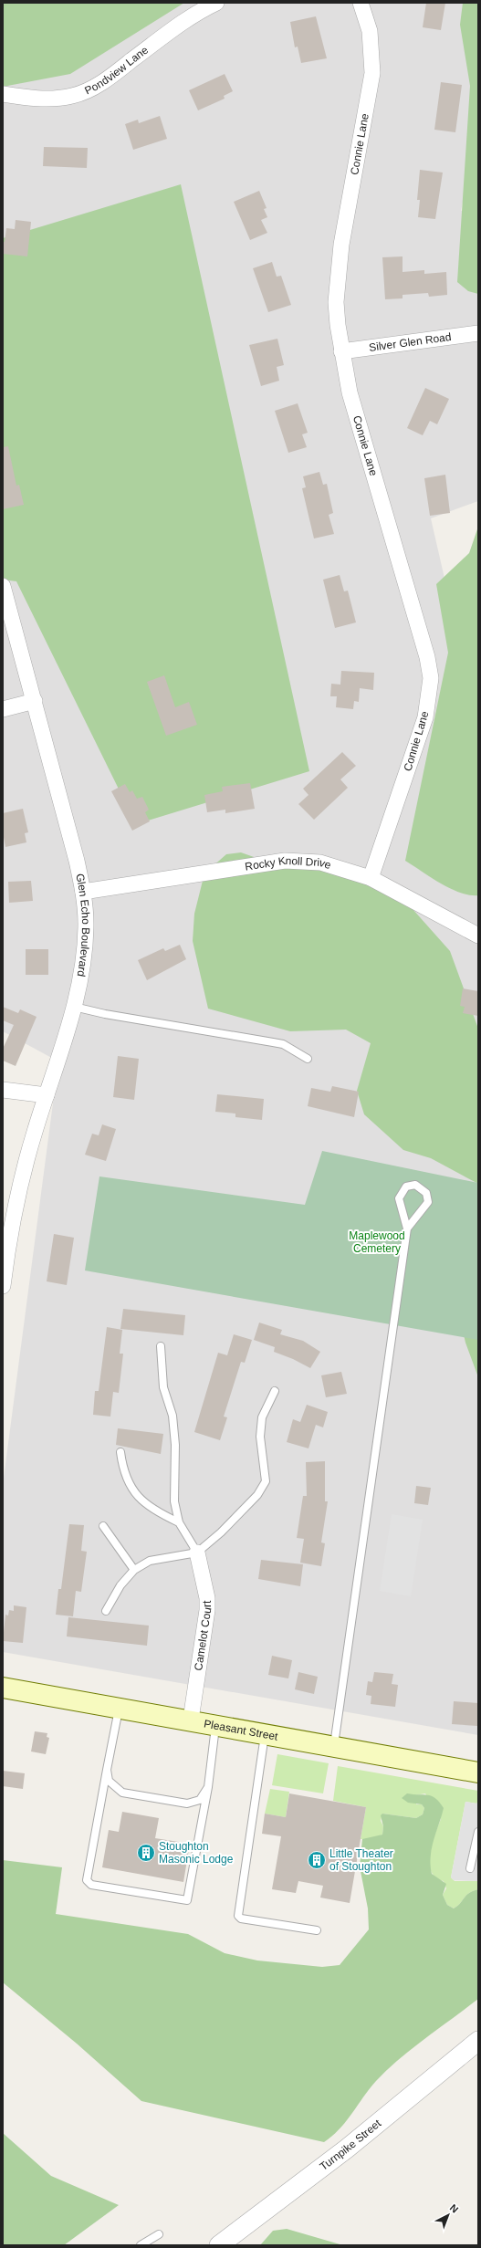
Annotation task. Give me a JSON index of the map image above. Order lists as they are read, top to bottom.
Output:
{
  "streets": {
    "main road": ["Pleasant Street"],
    "street": [
      "Pondview Lane",
      "Connie Lane",
      "Silver Glen Road",
      "Rocky Knoll Drive",
      "Glen Echo Boulevard",
      "Camelot Court",
      "Turnpike Street"
    ]
  },
  "crossings": [
    ["Connie Lane", "Silver Glen Road"],
    ["Connie Lane", "Rocky Knoll Drive"],
    ["Rocky Knoll Drive", "Glen Echo Boulevard"],
    ["Camelot Court", "Pleasant Street"]
  ],
  "parks": ["Maplewood Cemetery"],
  "places": {
    "building": ["Stoughton Masonic Lodge", "Little Theater of Stoughton"]
  },
  "north": "top right"
}
